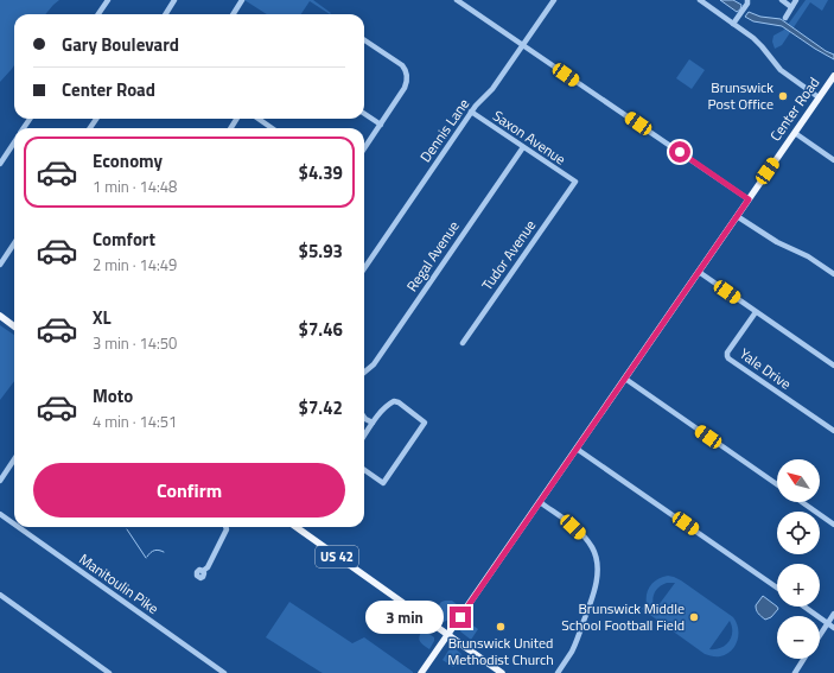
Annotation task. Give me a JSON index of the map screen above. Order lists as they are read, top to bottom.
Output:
{
  "streets": {
    "main road": ["Center Road", "US 42"],
    "street": [
      "Dennis Lane",
      "Saxon Avenue",
      "Tudor Avenue",
      "Regal Avenue",
      "Yale Drive",
      "Manitoulin Pike"
    ]
  },
  "crossings": [
    ["Center Road", "US 42"],
    ["Dennis Lane", "Saxon Avenue"],
    ["Saxon Avenue", "Tudor Avenue"],
    ["Saxon Avenue", "Regal Avenue"]
  ],
  "places": ["Brunswick Post Office", "Brunswick Middle School Football Field", "Brunswick United Methodist Church"],
  "north": "top left",
  "page": {
    "banner": ["Gary Boulevard", "Center Road"],
    "list": [
      {
        "name": "Economy",
        "note": "1 min · 14:48",
        "value": "$4.39"
      },
      {
        "name": "Comfort",
        "note": "2 min · 14:49",
        "value": "$5.93"
      },
      {
        "name": "XL",
        "note": "3 min · 14:50",
        "value": "$7.46"
      },
      {
        "name": "Moto",
        "note": "4 min · 14:51",
        "value": "$7.42"
      }
    ],
    "buttons": "Confirm",
    "map_buttons": ["+", "−"],
    "bubble": "3 min"
  }
}
